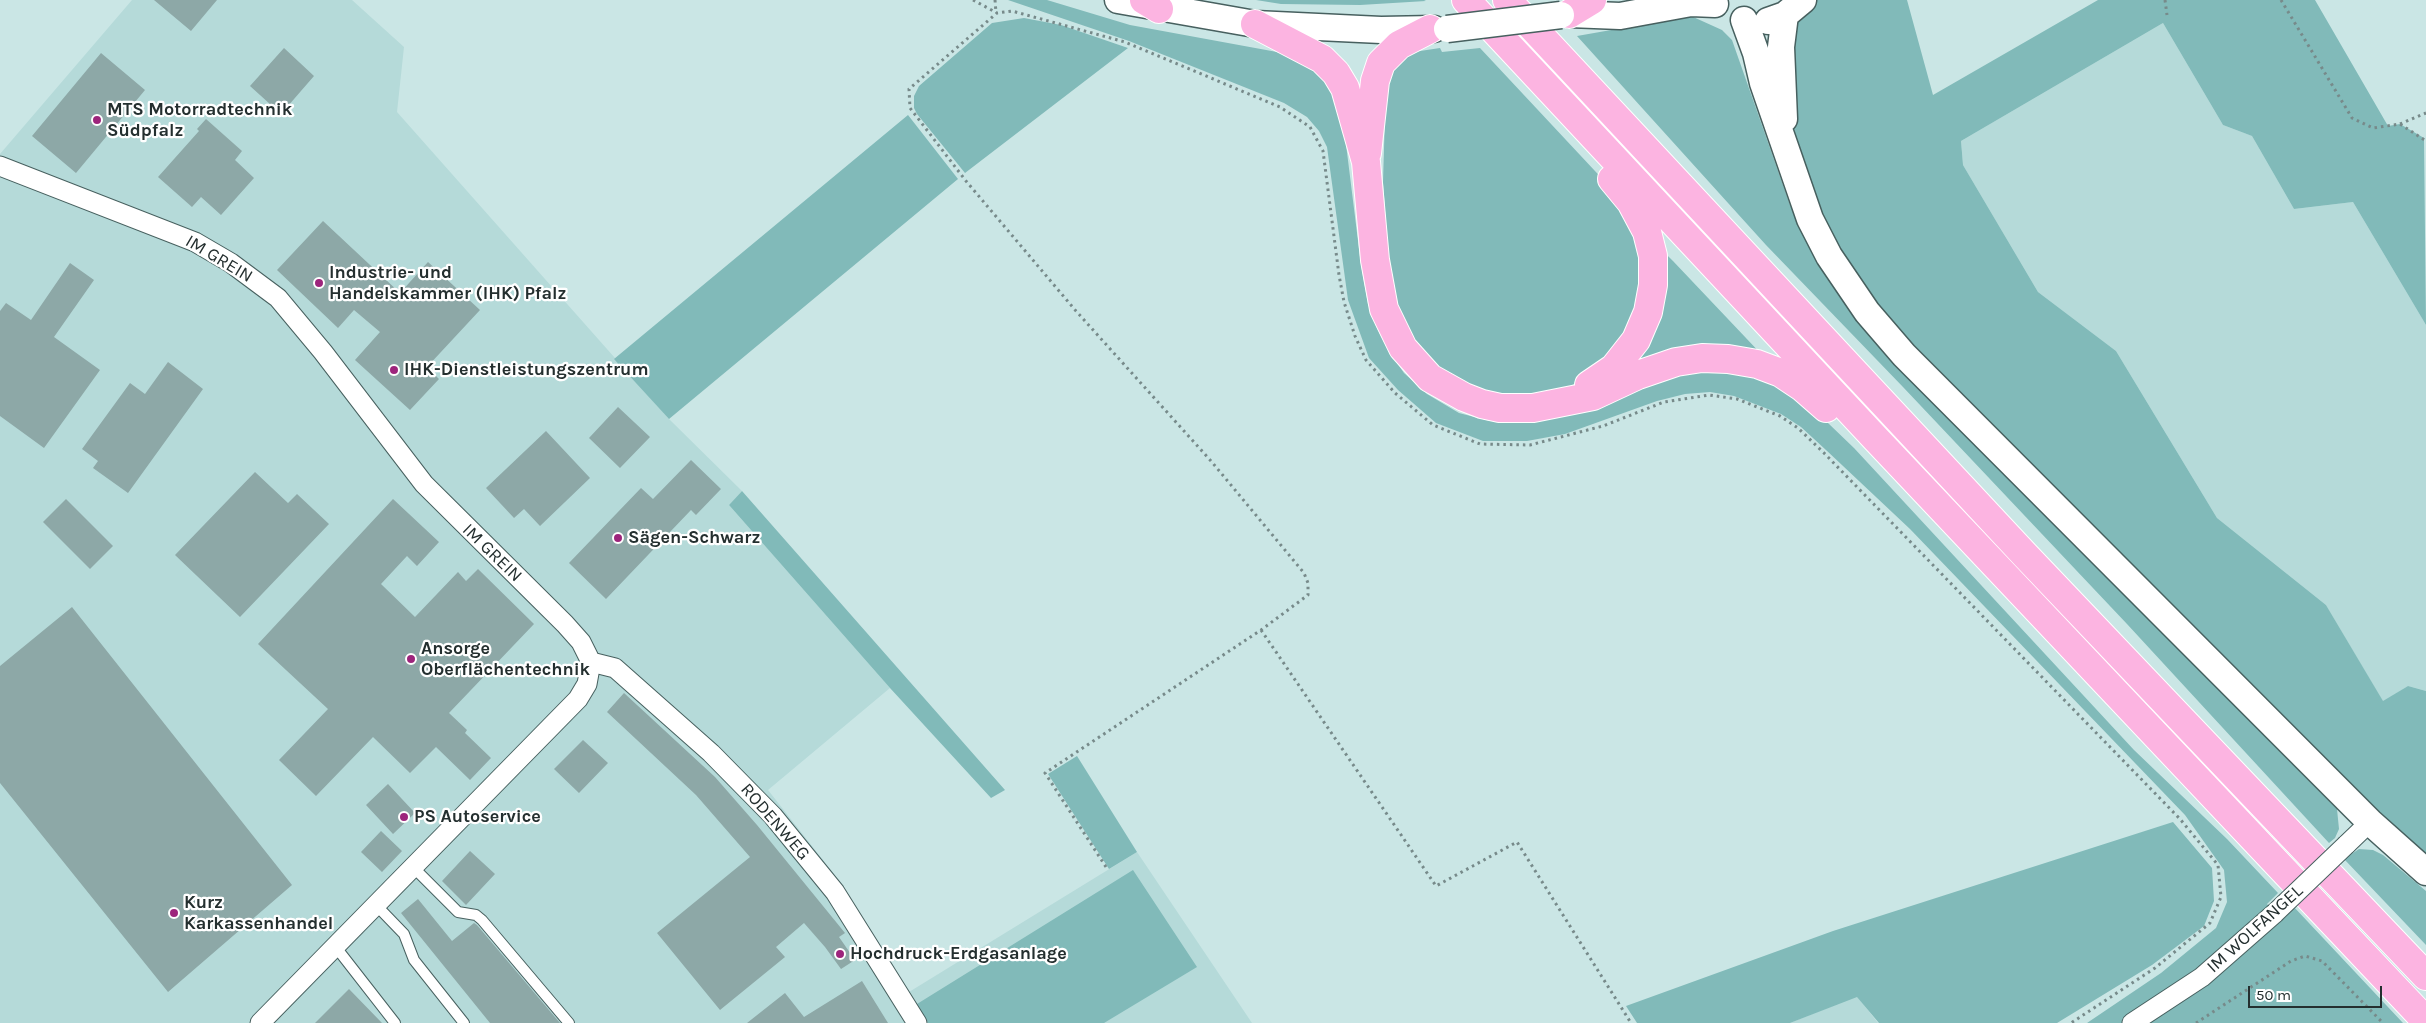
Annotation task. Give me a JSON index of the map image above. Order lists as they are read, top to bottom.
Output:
{
  "streets": {
    "street": ["IM GREIN", "RODENWEG", "IM WOLFANGEL"]
  },
  "crossings": [
    ["IM GREIN", "RODENWEG"]
  ],
  "places": [
    "MTS Motorradtechnik Südpfalz",
    "Industrie- und Handelskammer (IHK) Pfalz",
    "IHK-Dienstleistungszentrum",
    "Sägen-Schwarz",
    "Ansorge Oberflächentechnik",
    "PS Autoservice",
    "Kurz Karkassenhandel",
    "Hochdruck-Erdgasanlage"
  ],
  "scale_bar": "50 m"
}
